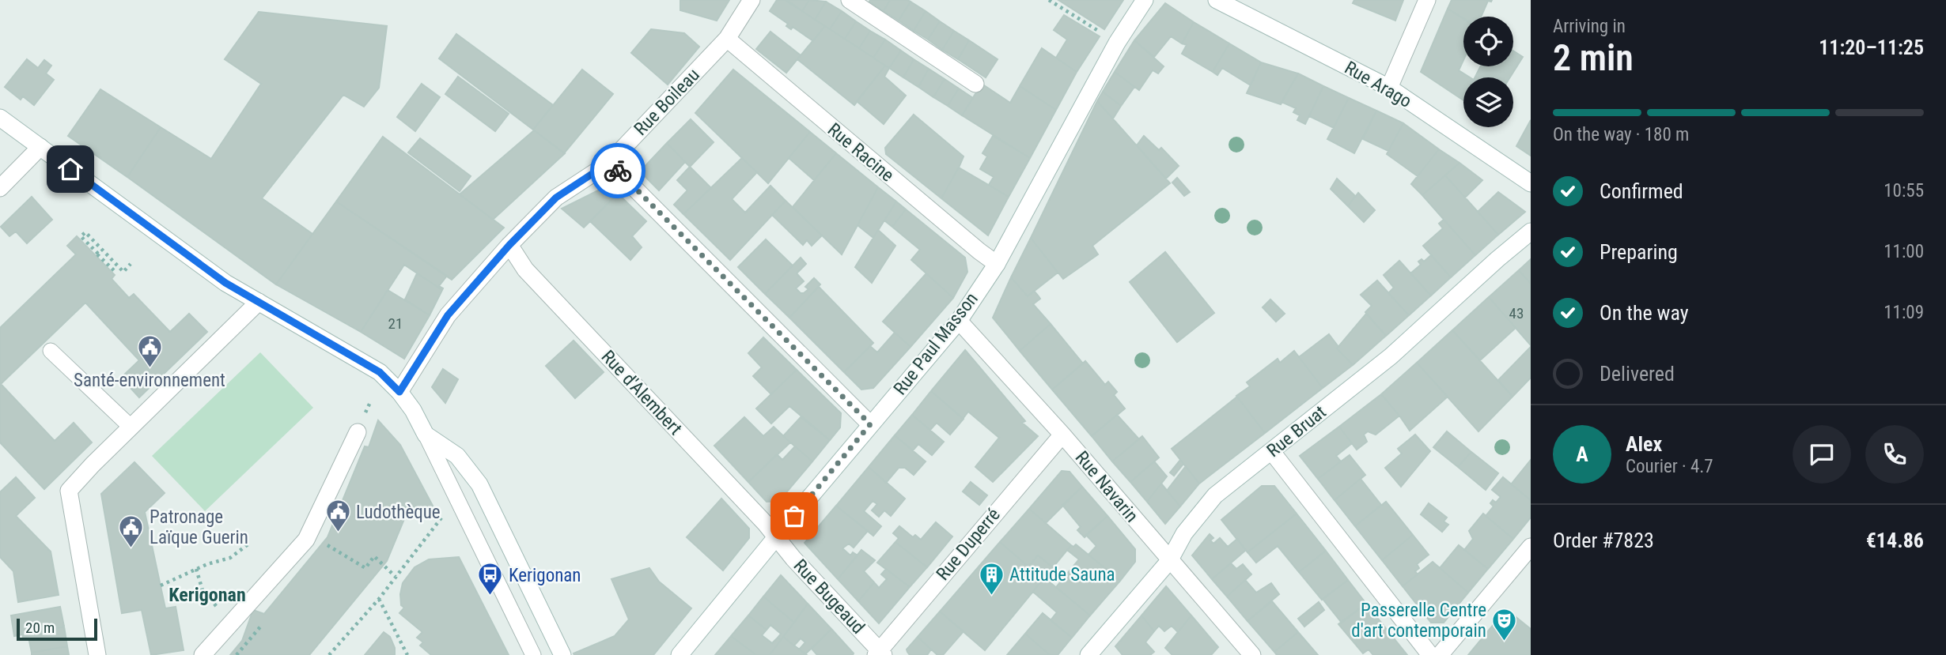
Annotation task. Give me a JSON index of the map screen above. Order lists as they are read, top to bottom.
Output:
{
  "streets": {
    "street": [
      "Rue Arago",
      "Rue Boileau",
      "Rue Racine",
      "Rue Paul Masson",
      "Rue d'Alembert",
      "Rue Bruat",
      "Rue Navarin",
      "Rue Duperré",
      "Rue Bugeaud"
    ]
  },
  "crossings": [
    ["Rue Boileau", "Rue Racine"],
    ["Rue Boileau", "Rue d'Alembert"],
    ["Rue Racine", "Rue Paul Masson"],
    ["Rue Paul Masson", "Rue d'Alembert"],
    ["Rue Paul Masson", "Rue Navarin"],
    ["Rue Paul Masson", "Rue Bugeaud"],
    ["Rue d'Alembert", "Rue Bugeaud"],
    ["Rue Bruat", "Rue Navarin"],
    ["Rue Navarin", "Rue Duperré"],
    ["Rue Duperré", "Rue Bugeaud"]
  ],
  "districts": ["Kerigonan"],
  "places": {
    "public building": ["Santé-environnement", "Ludothèque", "Patronage Laïque Guerin"],
    "building": ["Attitude Sauna"],
    "bus stop": ["Kerigonan"],
    "theatre": ["Passerelle Centre d'art contemporain"]
  },
  "house_numbers": ["43", "21"],
  "scale_bar": "20 m",
  "page": {
    "heading": ["2 min", "Arriving in", "11:20–11:25"],
    "panel": [
      "Alex",
      "Courier · 4.7",
      "Order #7823",
      "€14.86"
    ],
    "bar": "On the way · 180 m",
    "list": [
      ["Confirmed", "10:55"],
      ["Preparing", "11:00"],
      ["On the way", "11:09"],
      "Delivered"
    ],
    "round": "A",
    "scale": "20 m"
  }
}
